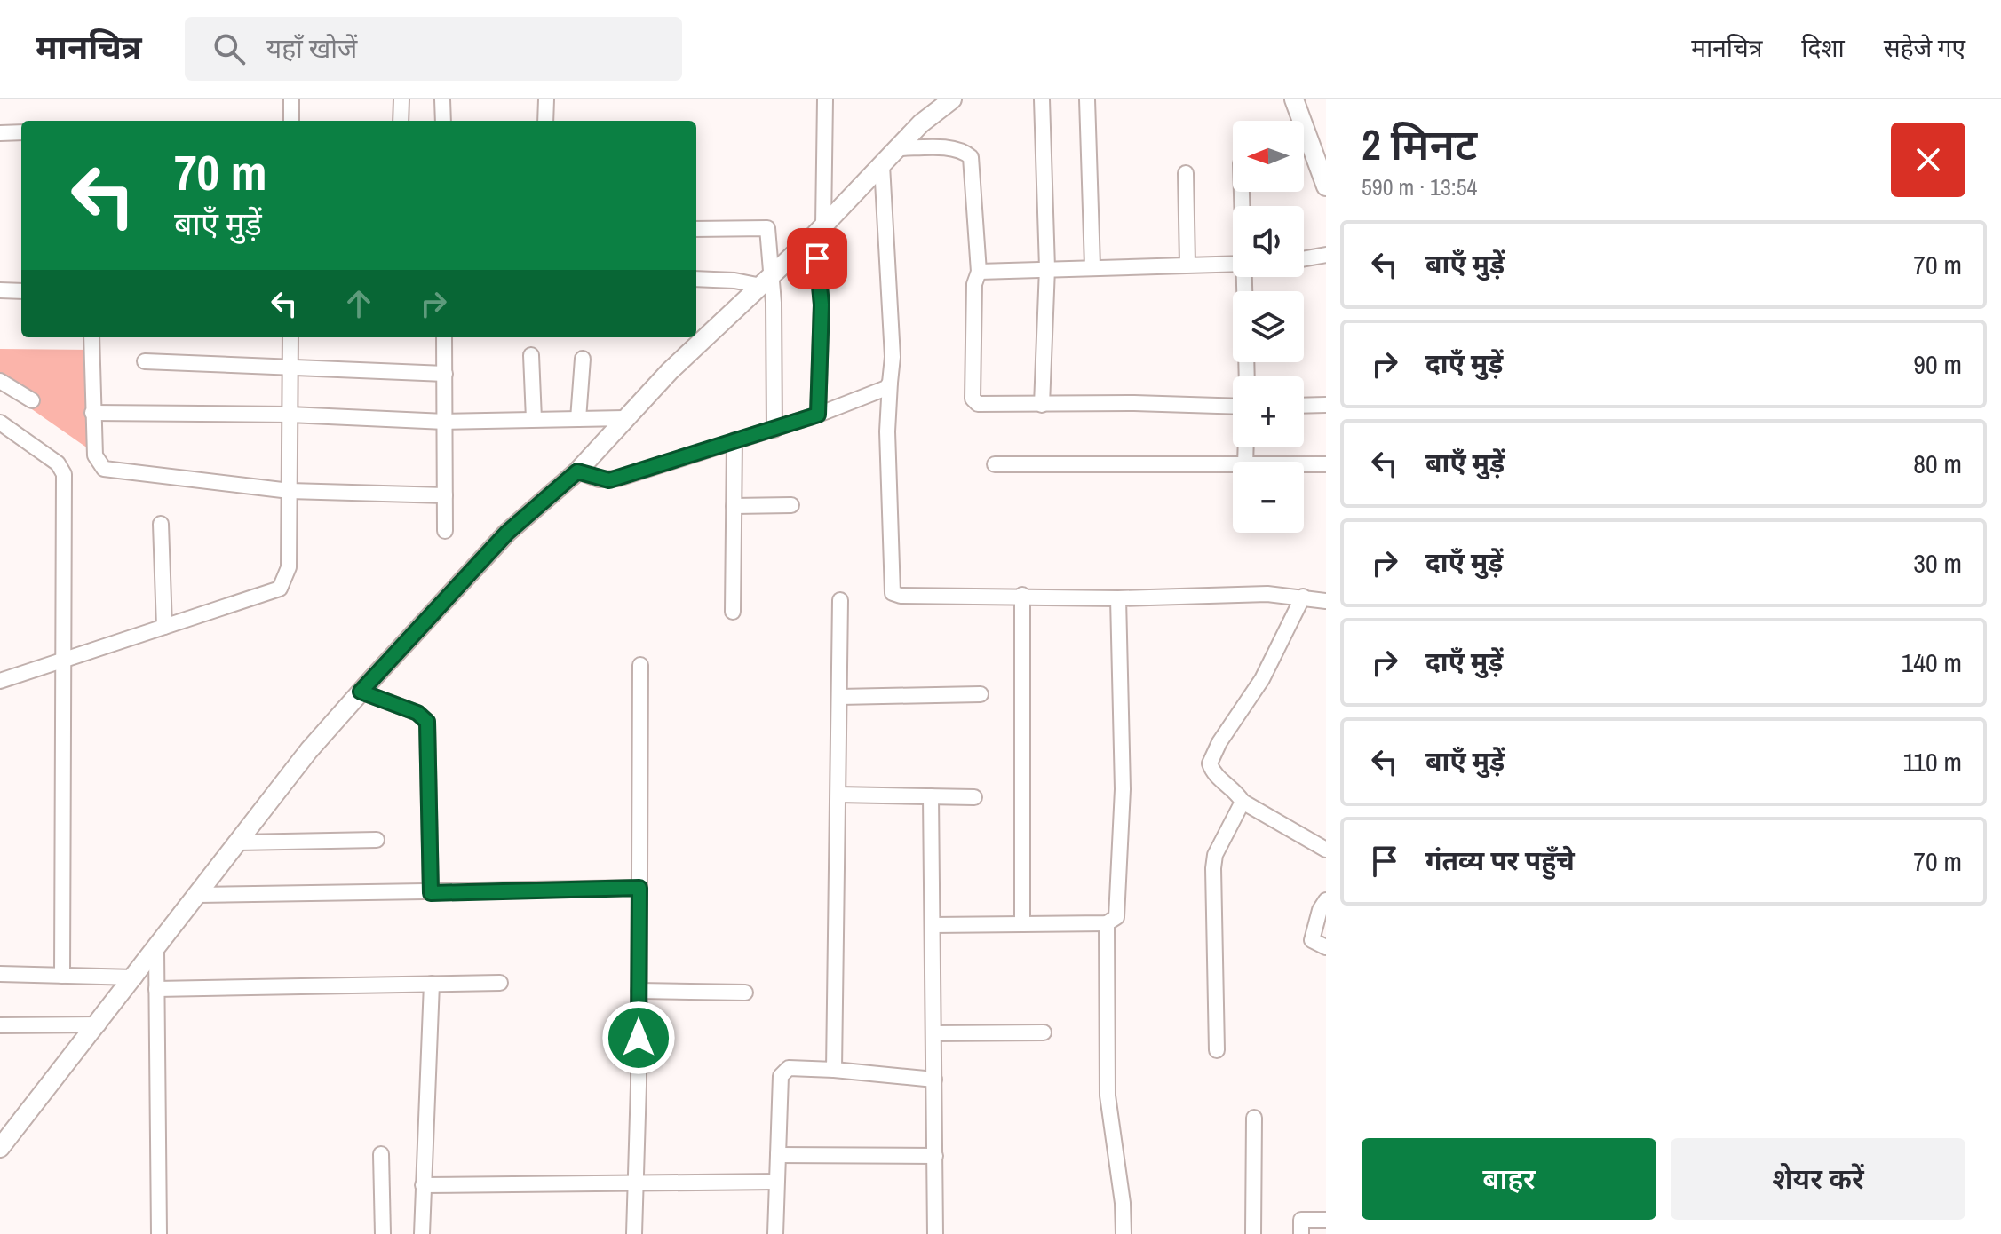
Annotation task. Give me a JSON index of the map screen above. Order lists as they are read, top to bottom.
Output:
{
  "north": "left",
  "page": {
    "header": "मानचित्र",
    "search": "यहाँ खोजें",
    "nav": ["मानचित्र", "दिशा", "सहेजे गए"],
    "heading": ["2 मिनट", "590 m · 13:54"],
    "map_buttons": ["+", "−"],
    "turn": ["70 m", "बाएँ मुड़ें"],
    "list": [
      {
        "name": "बाएँ मुड़ें",
        "value": "70 m"
      },
      {
        "name": "दाएँ मुड़ें",
        "value": "90 m"
      },
      {
        "name": "बाएँ मुड़ें",
        "value": "80 m"
      },
      {
        "name": "दाएँ मुड़ें",
        "value": "30 m"
      },
      {
        "name": "दाएँ मुड़ें",
        "value": "140 m"
      },
      {
        "name": "बाएँ मुड़ें",
        "value": "110 m"
      },
      {
        "name": "गंतव्य पर पहुँचे",
        "value": "70 m"
      }
    ],
    "buttons": ["बाहर", "शेयर करें"]
  }
}
